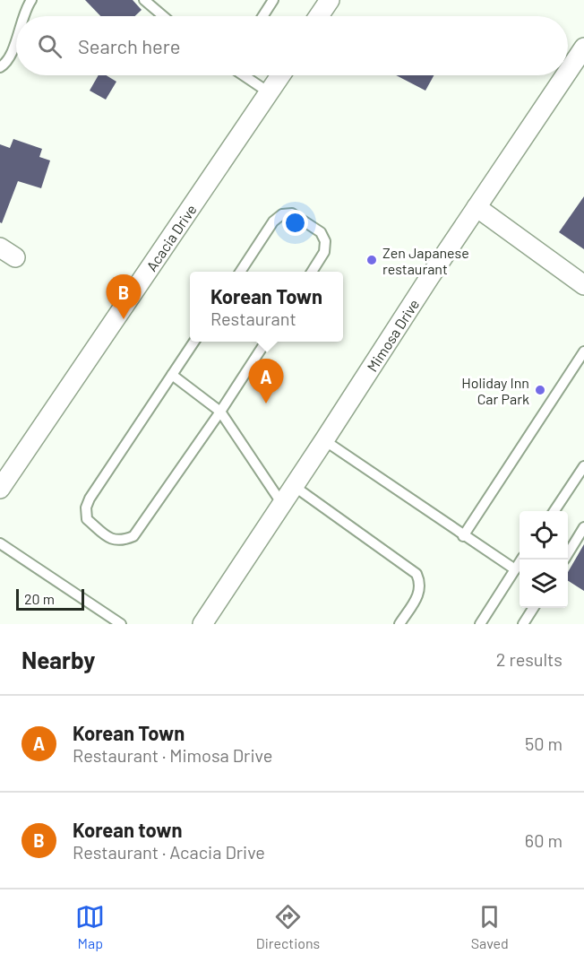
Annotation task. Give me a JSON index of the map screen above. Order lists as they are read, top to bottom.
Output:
{
  "streets": {
    "street": ["Acacia Drive", "Mimosa Drive"]
  },
  "places": ["Zen Japanese restaurant", "Holiday Inn Car Park"],
  "scale_bar": "20 m",
  "page": {
    "search": "Search here",
    "popup": ["Korean Town", "Restaurant"],
    "pins": ["B", "A"],
    "scale": "20 m",
    "heading": ["Nearby", "2 results"],
    "list": [
      {
        "mark": "A",
        "name": "Korean Town",
        "note": "Restaurant · Mimosa Drive",
        "value": "50 m"
      },
      {
        "mark": "B",
        "name": "Korean town",
        "note": "Restaurant · Acacia Drive",
        "value": "60 m"
      }
    ],
    "nav": ["Map", "Directions", "Saved"]
  }
}
